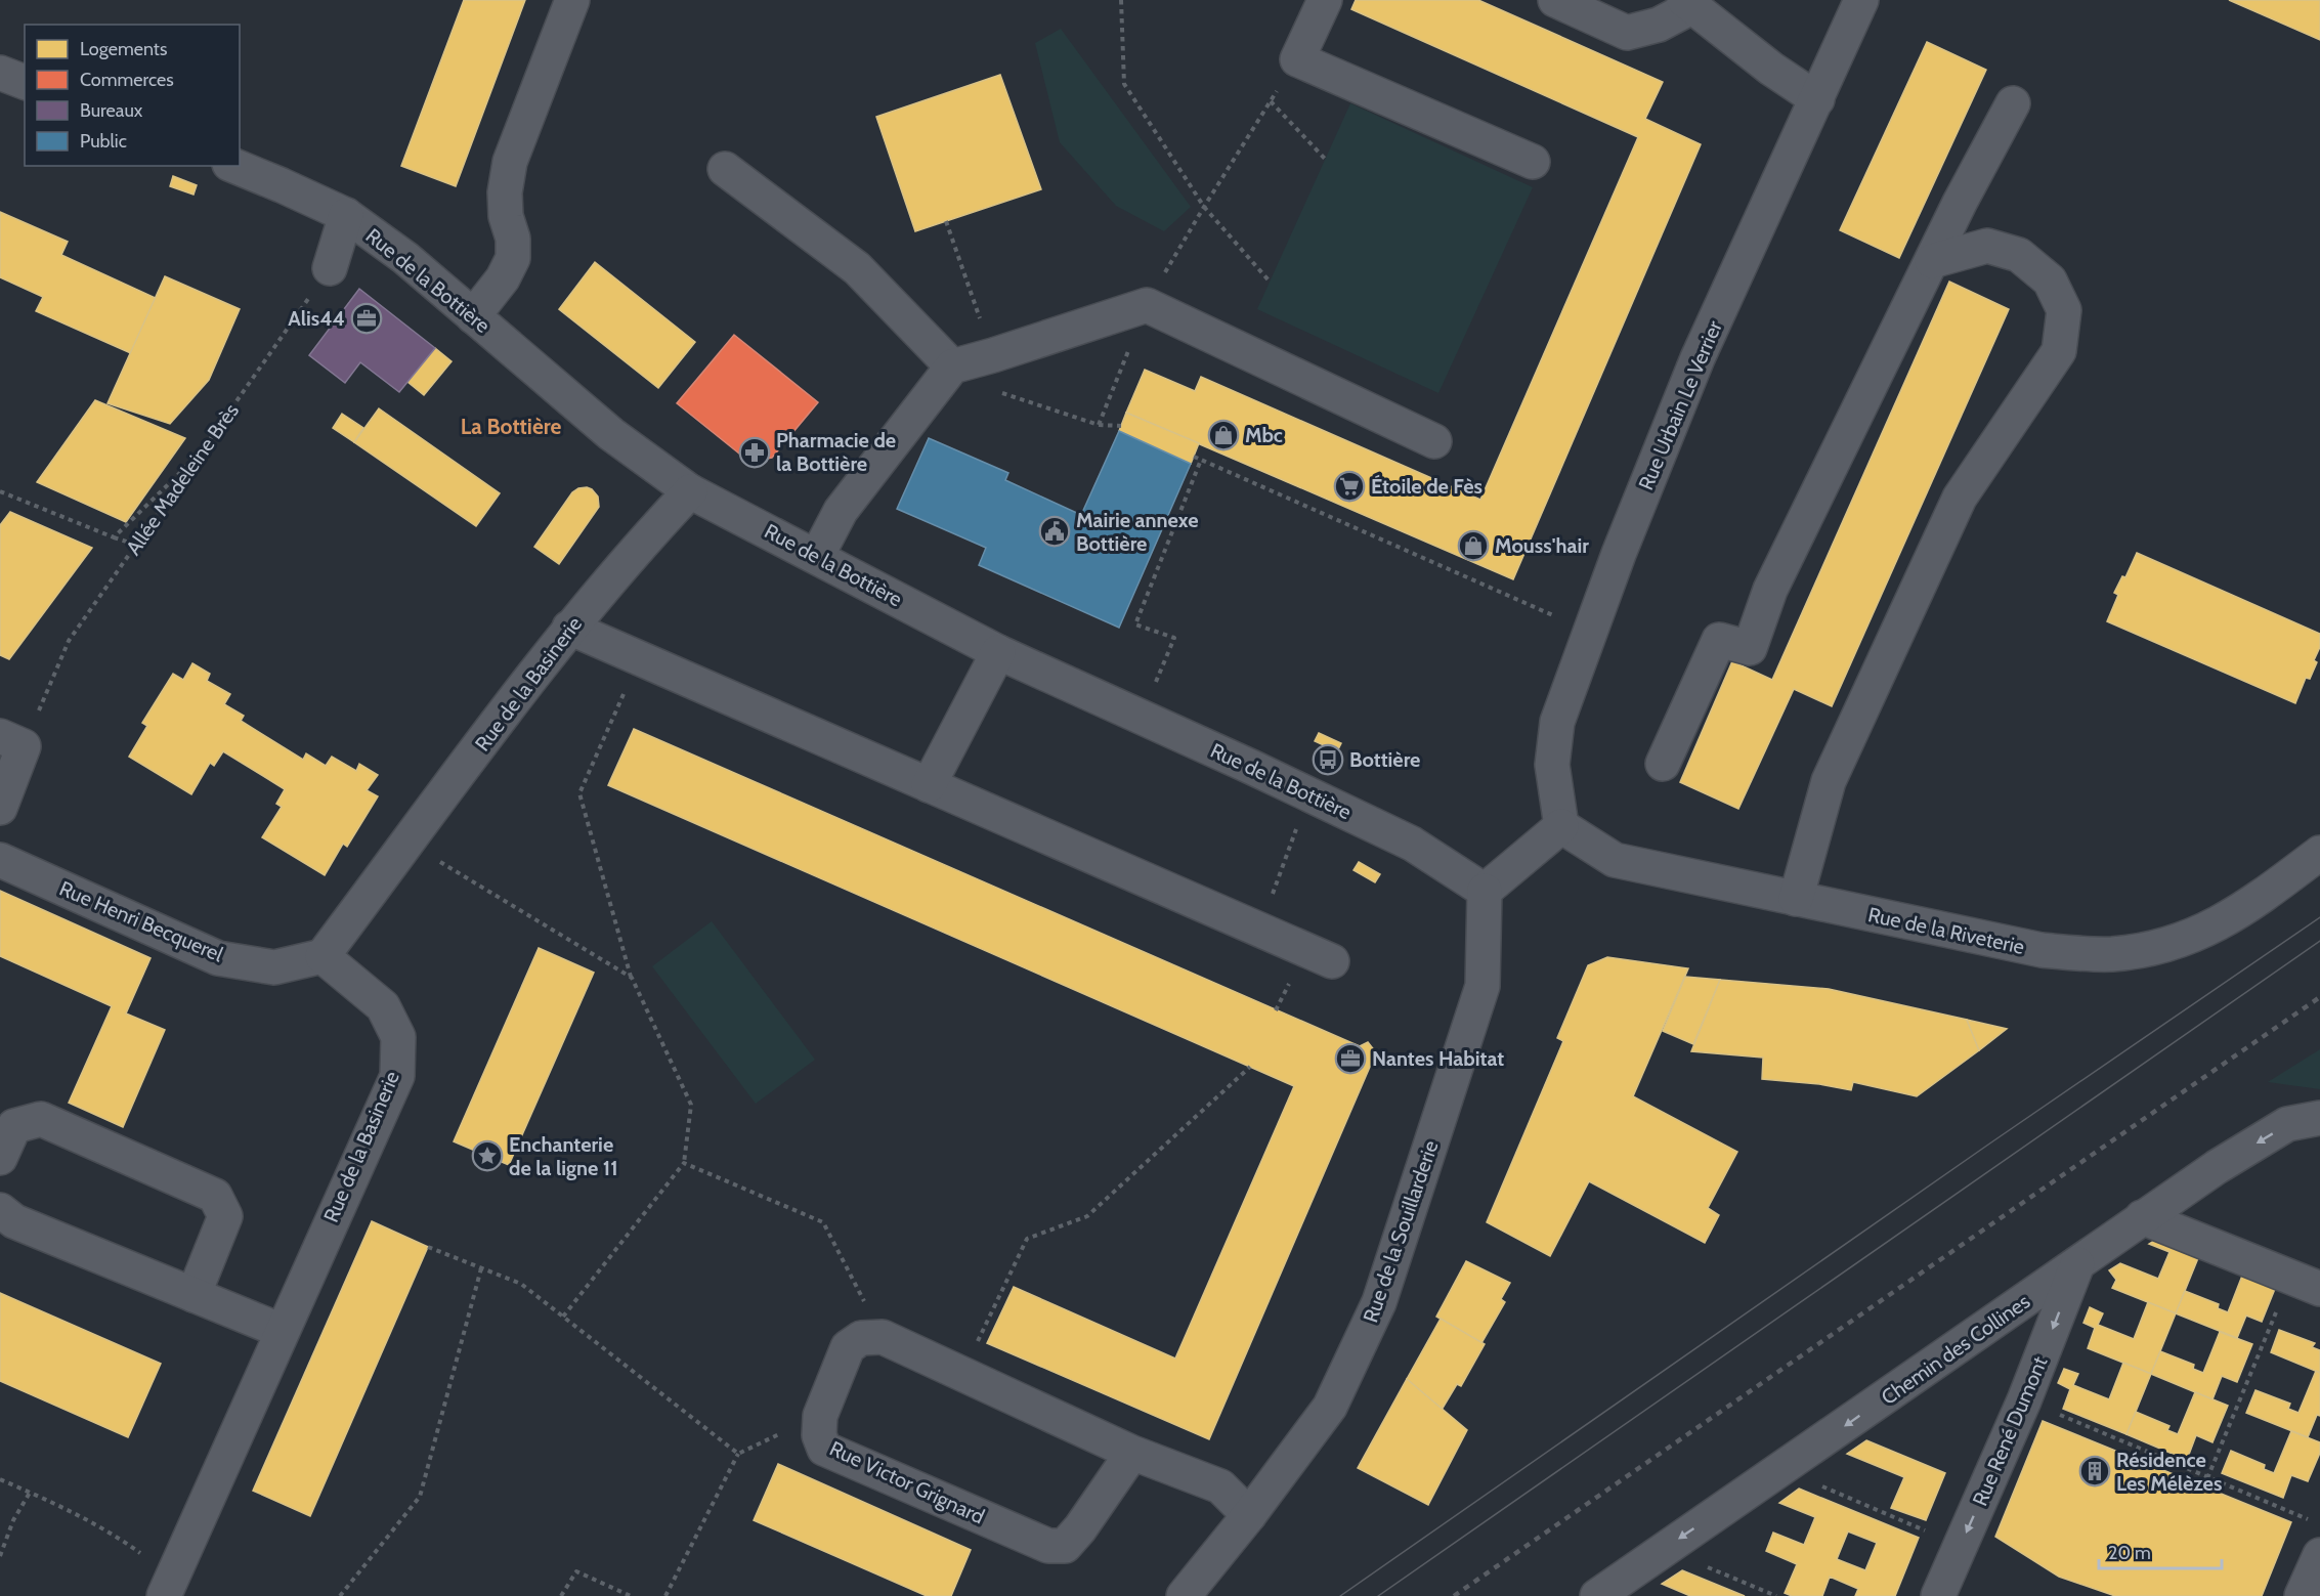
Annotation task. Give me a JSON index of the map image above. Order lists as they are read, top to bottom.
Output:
{
  "streets": {
    "street": [
      "Rue de la Bottière",
      "Rue Urbain Le Verrier",
      "Rue de la Basinerie",
      "Rue Henri Becquerel",
      "Rue de la Riveterie",
      "Rue de la Souillarderie",
      "Chemin des Collines",
      "Rue René Dumont",
      "Rue Victor Grignard"
    ],
    "path": ["Allée Madeleine Brès"]
  },
  "crossings": [
    ["Rue de la Bottière", "Rue de la Basinerie"],
    ["Rue de la Bottière", "Rue de la Souillarderie"],
    ["Rue Urbain Le Verrier", "Rue de la Riveterie"],
    ["Rue de la Basinerie", "Rue Henri Becquerel"],
    ["Chemin des Collines", "Rue René Dumont"]
  ],
  "one_way": ["Chemin des Collines", "Rue René Dumont"],
  "districts": ["La Bottière"],
  "places": {
    "office": ["Alis44", "Nantes Habitat"],
    "shop": ["Mbc", "Mouss'hair"],
    "pharmacy": ["Pharmacie de la Bottière"],
    "supermarket": ["Étoile de Fès"],
    "public building": ["Mairie annexe Bottière"],
    "bus stop": ["Bottière"],
    "place": ["Enchanterie de la ligne 11"],
    "building": ["Résidence Les Mélèzes"]
  },
  "legend": [
    "Logements",
    "Commerces",
    "Bureaux",
    "Public"
  ],
  "scale_bar": "20 m"
}
